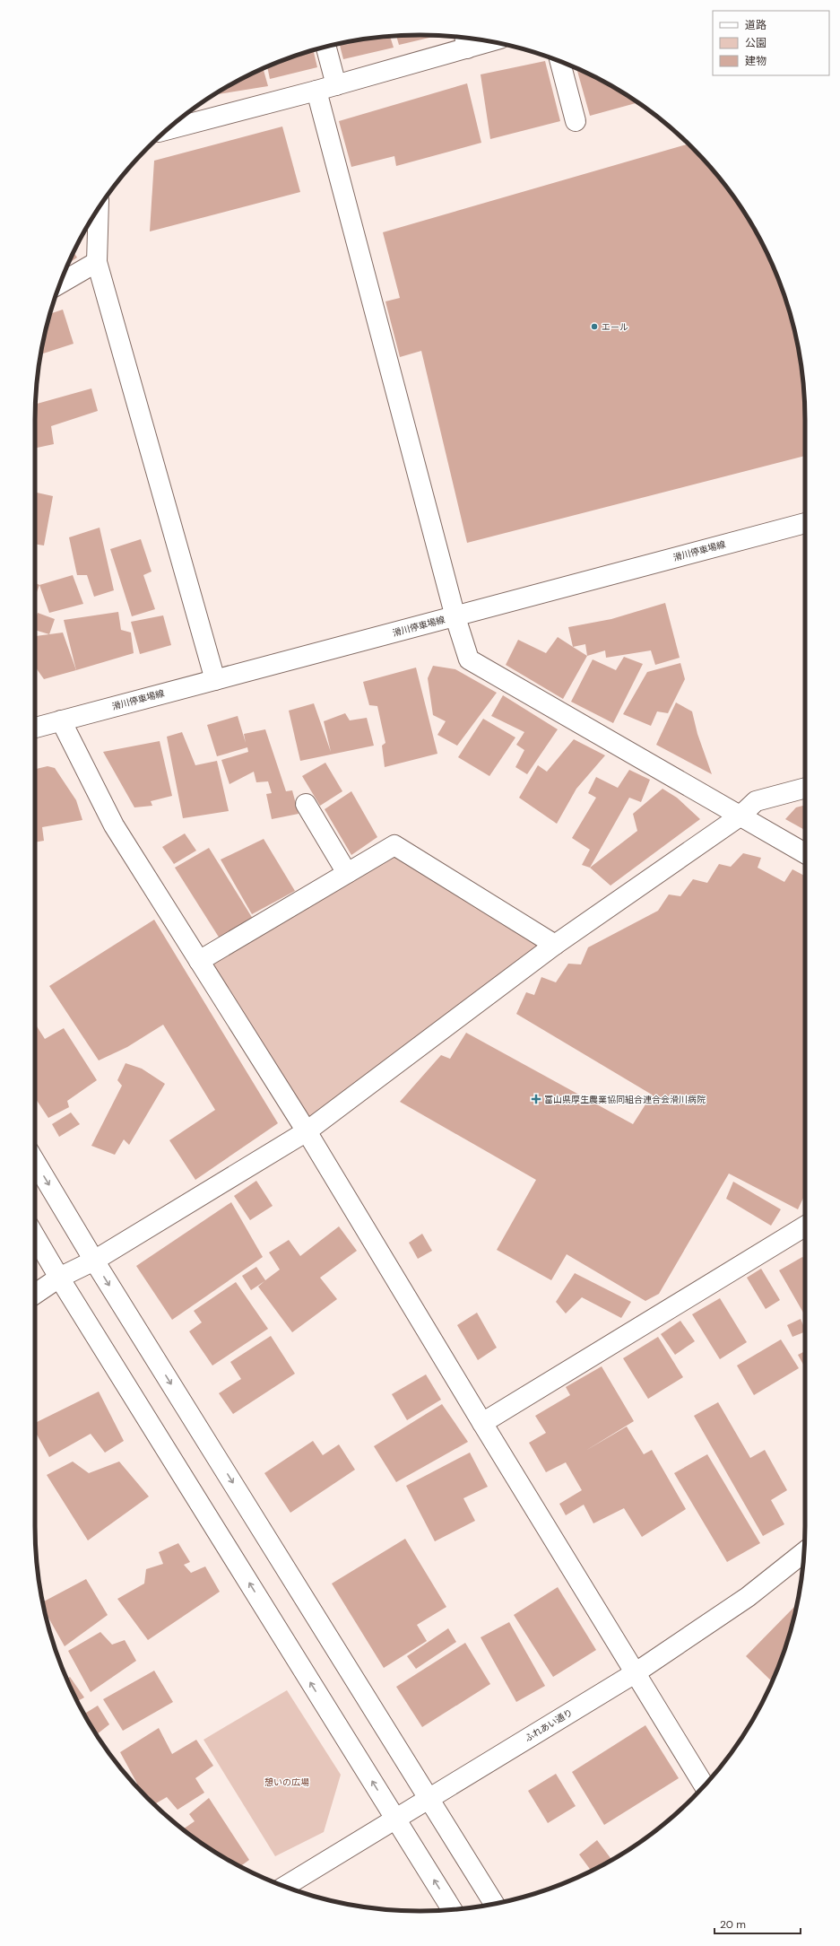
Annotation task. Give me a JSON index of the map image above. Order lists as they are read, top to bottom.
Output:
{
  "streets": {
    "street": ["滑川停車場線", "ふれあい通り"]
  },
  "parks": ["憩いの広場"],
  "places": {
    "other": ["エール"],
    "health": ["富山県厚生農業協同組合連合会滑川病院"]
  },
  "legend": ["道路", "公園", "建物"],
  "scale_bar": "20 m"
}
